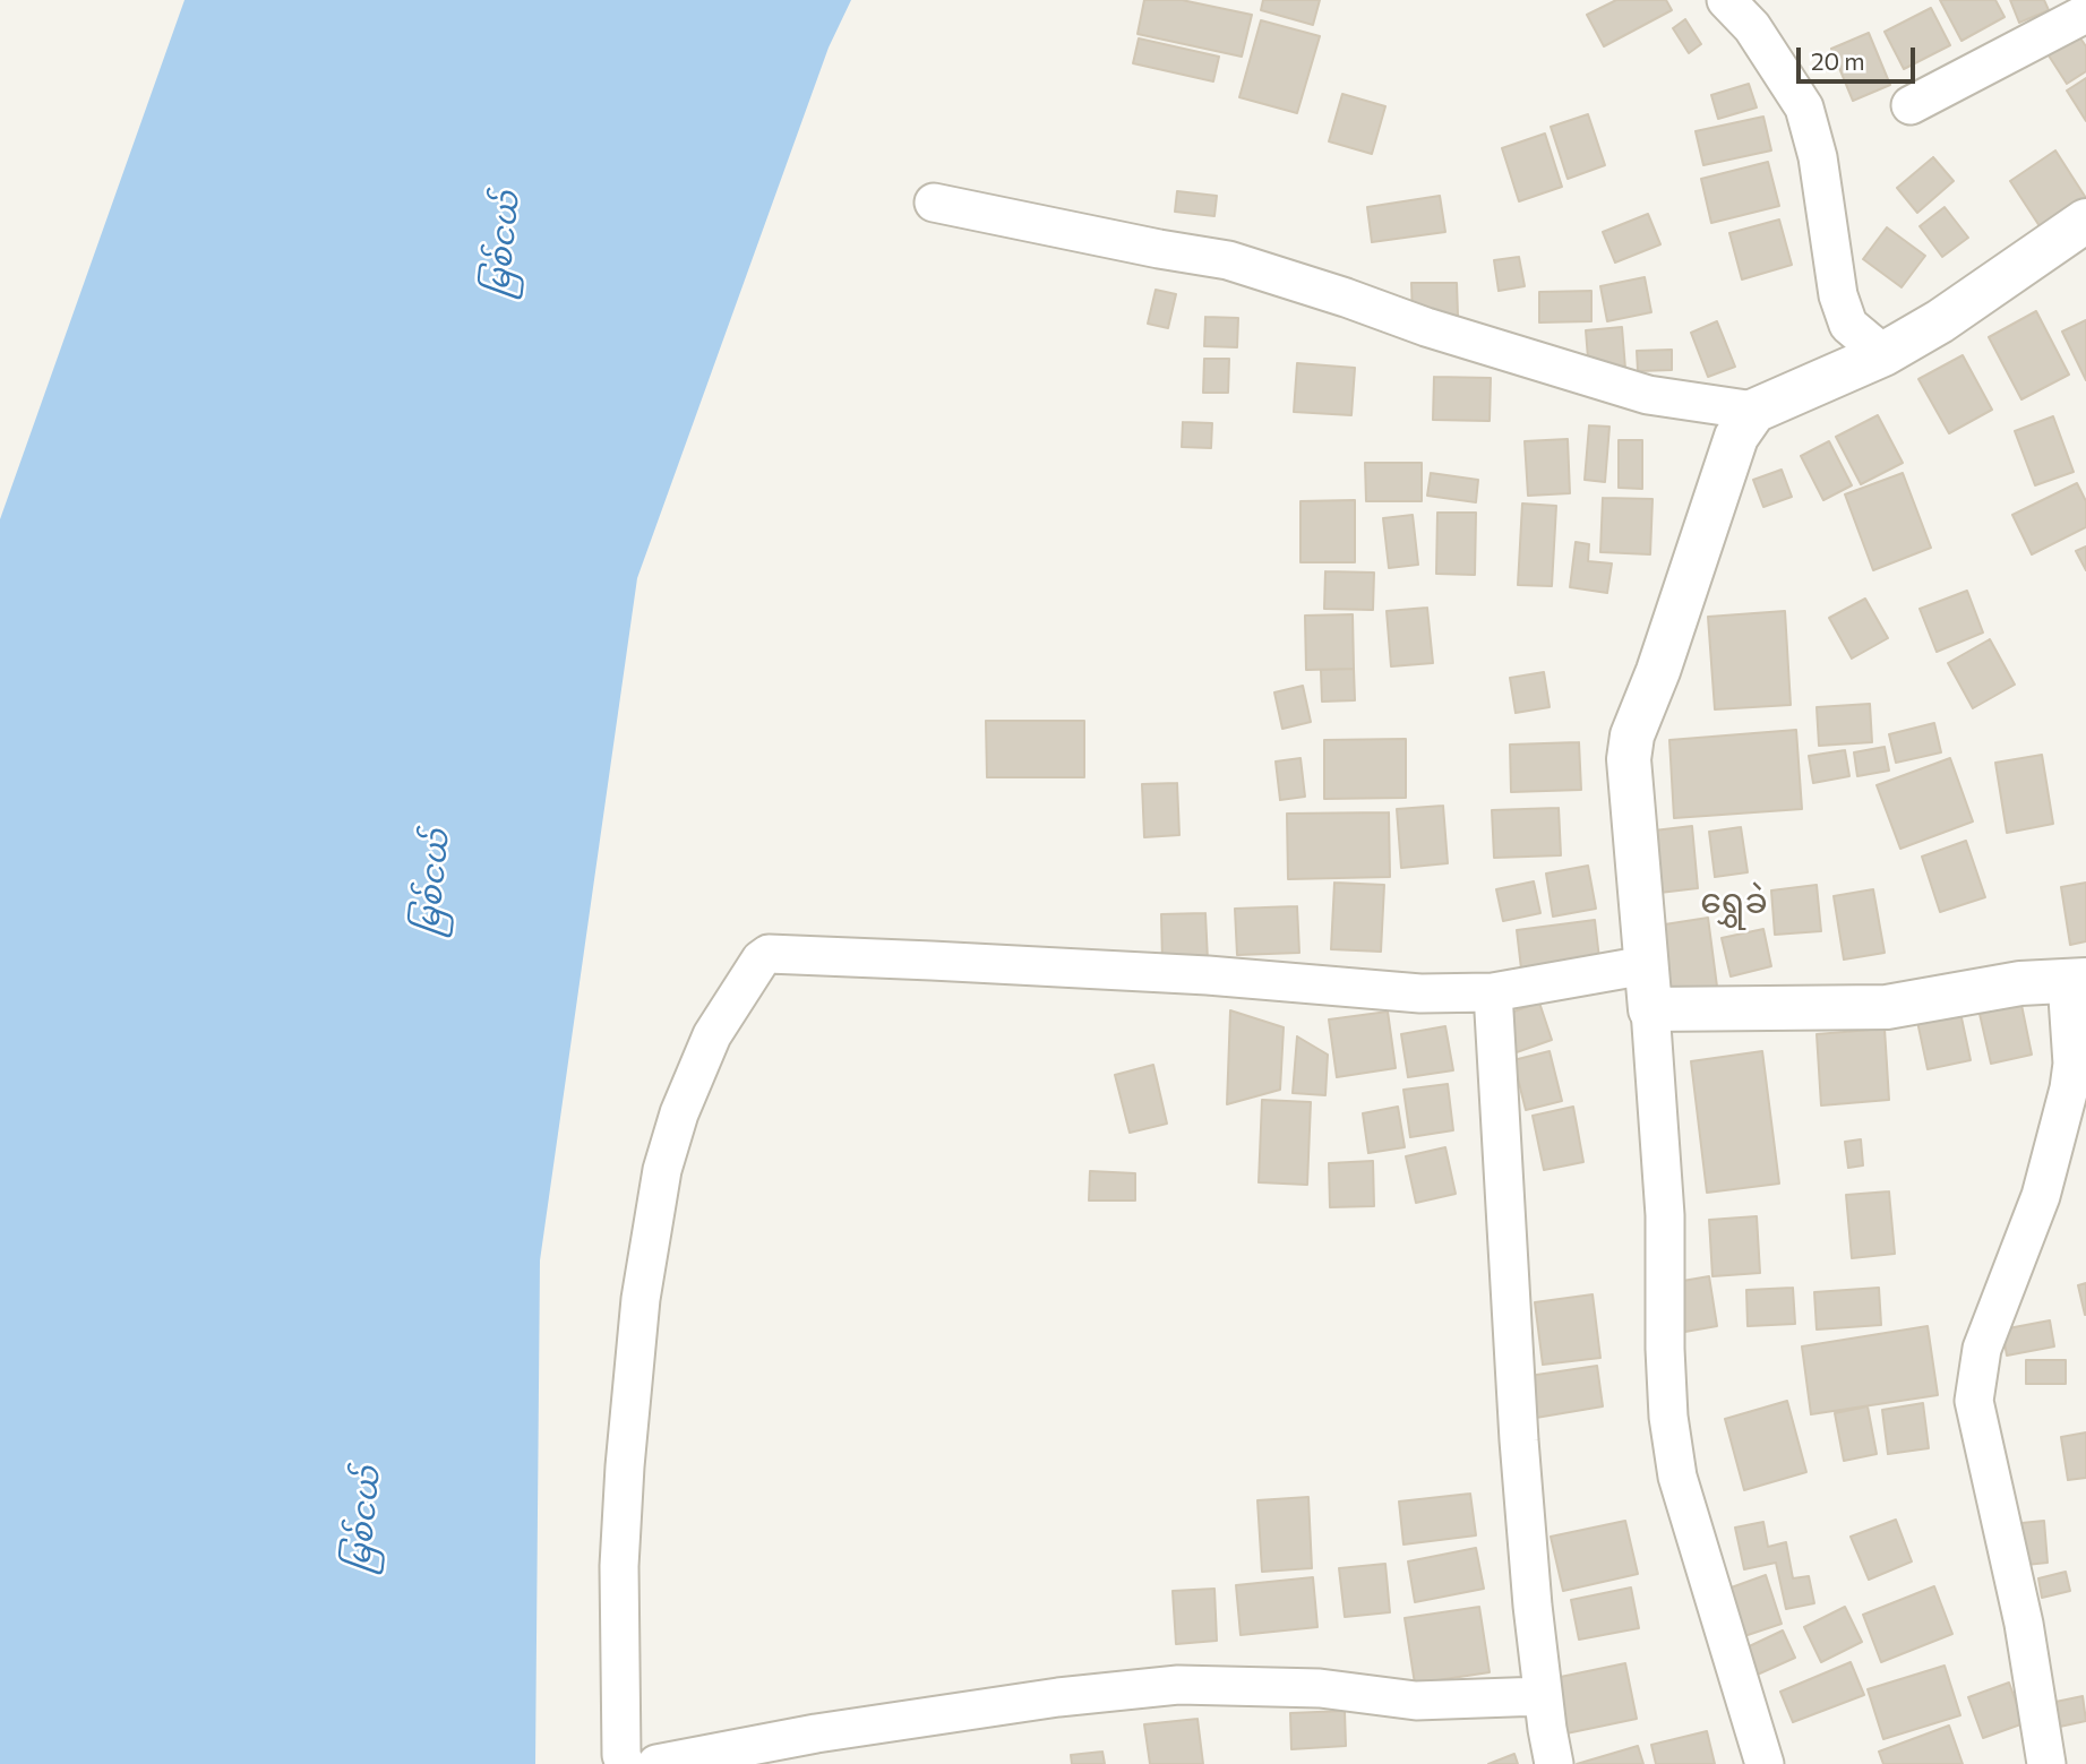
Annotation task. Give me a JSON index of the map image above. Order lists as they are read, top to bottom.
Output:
{
  "districts": ["ရွှေခဲ"],
  "water": ["မြစ်ငယ်"],
  "scale_bar": "20 m"
}
